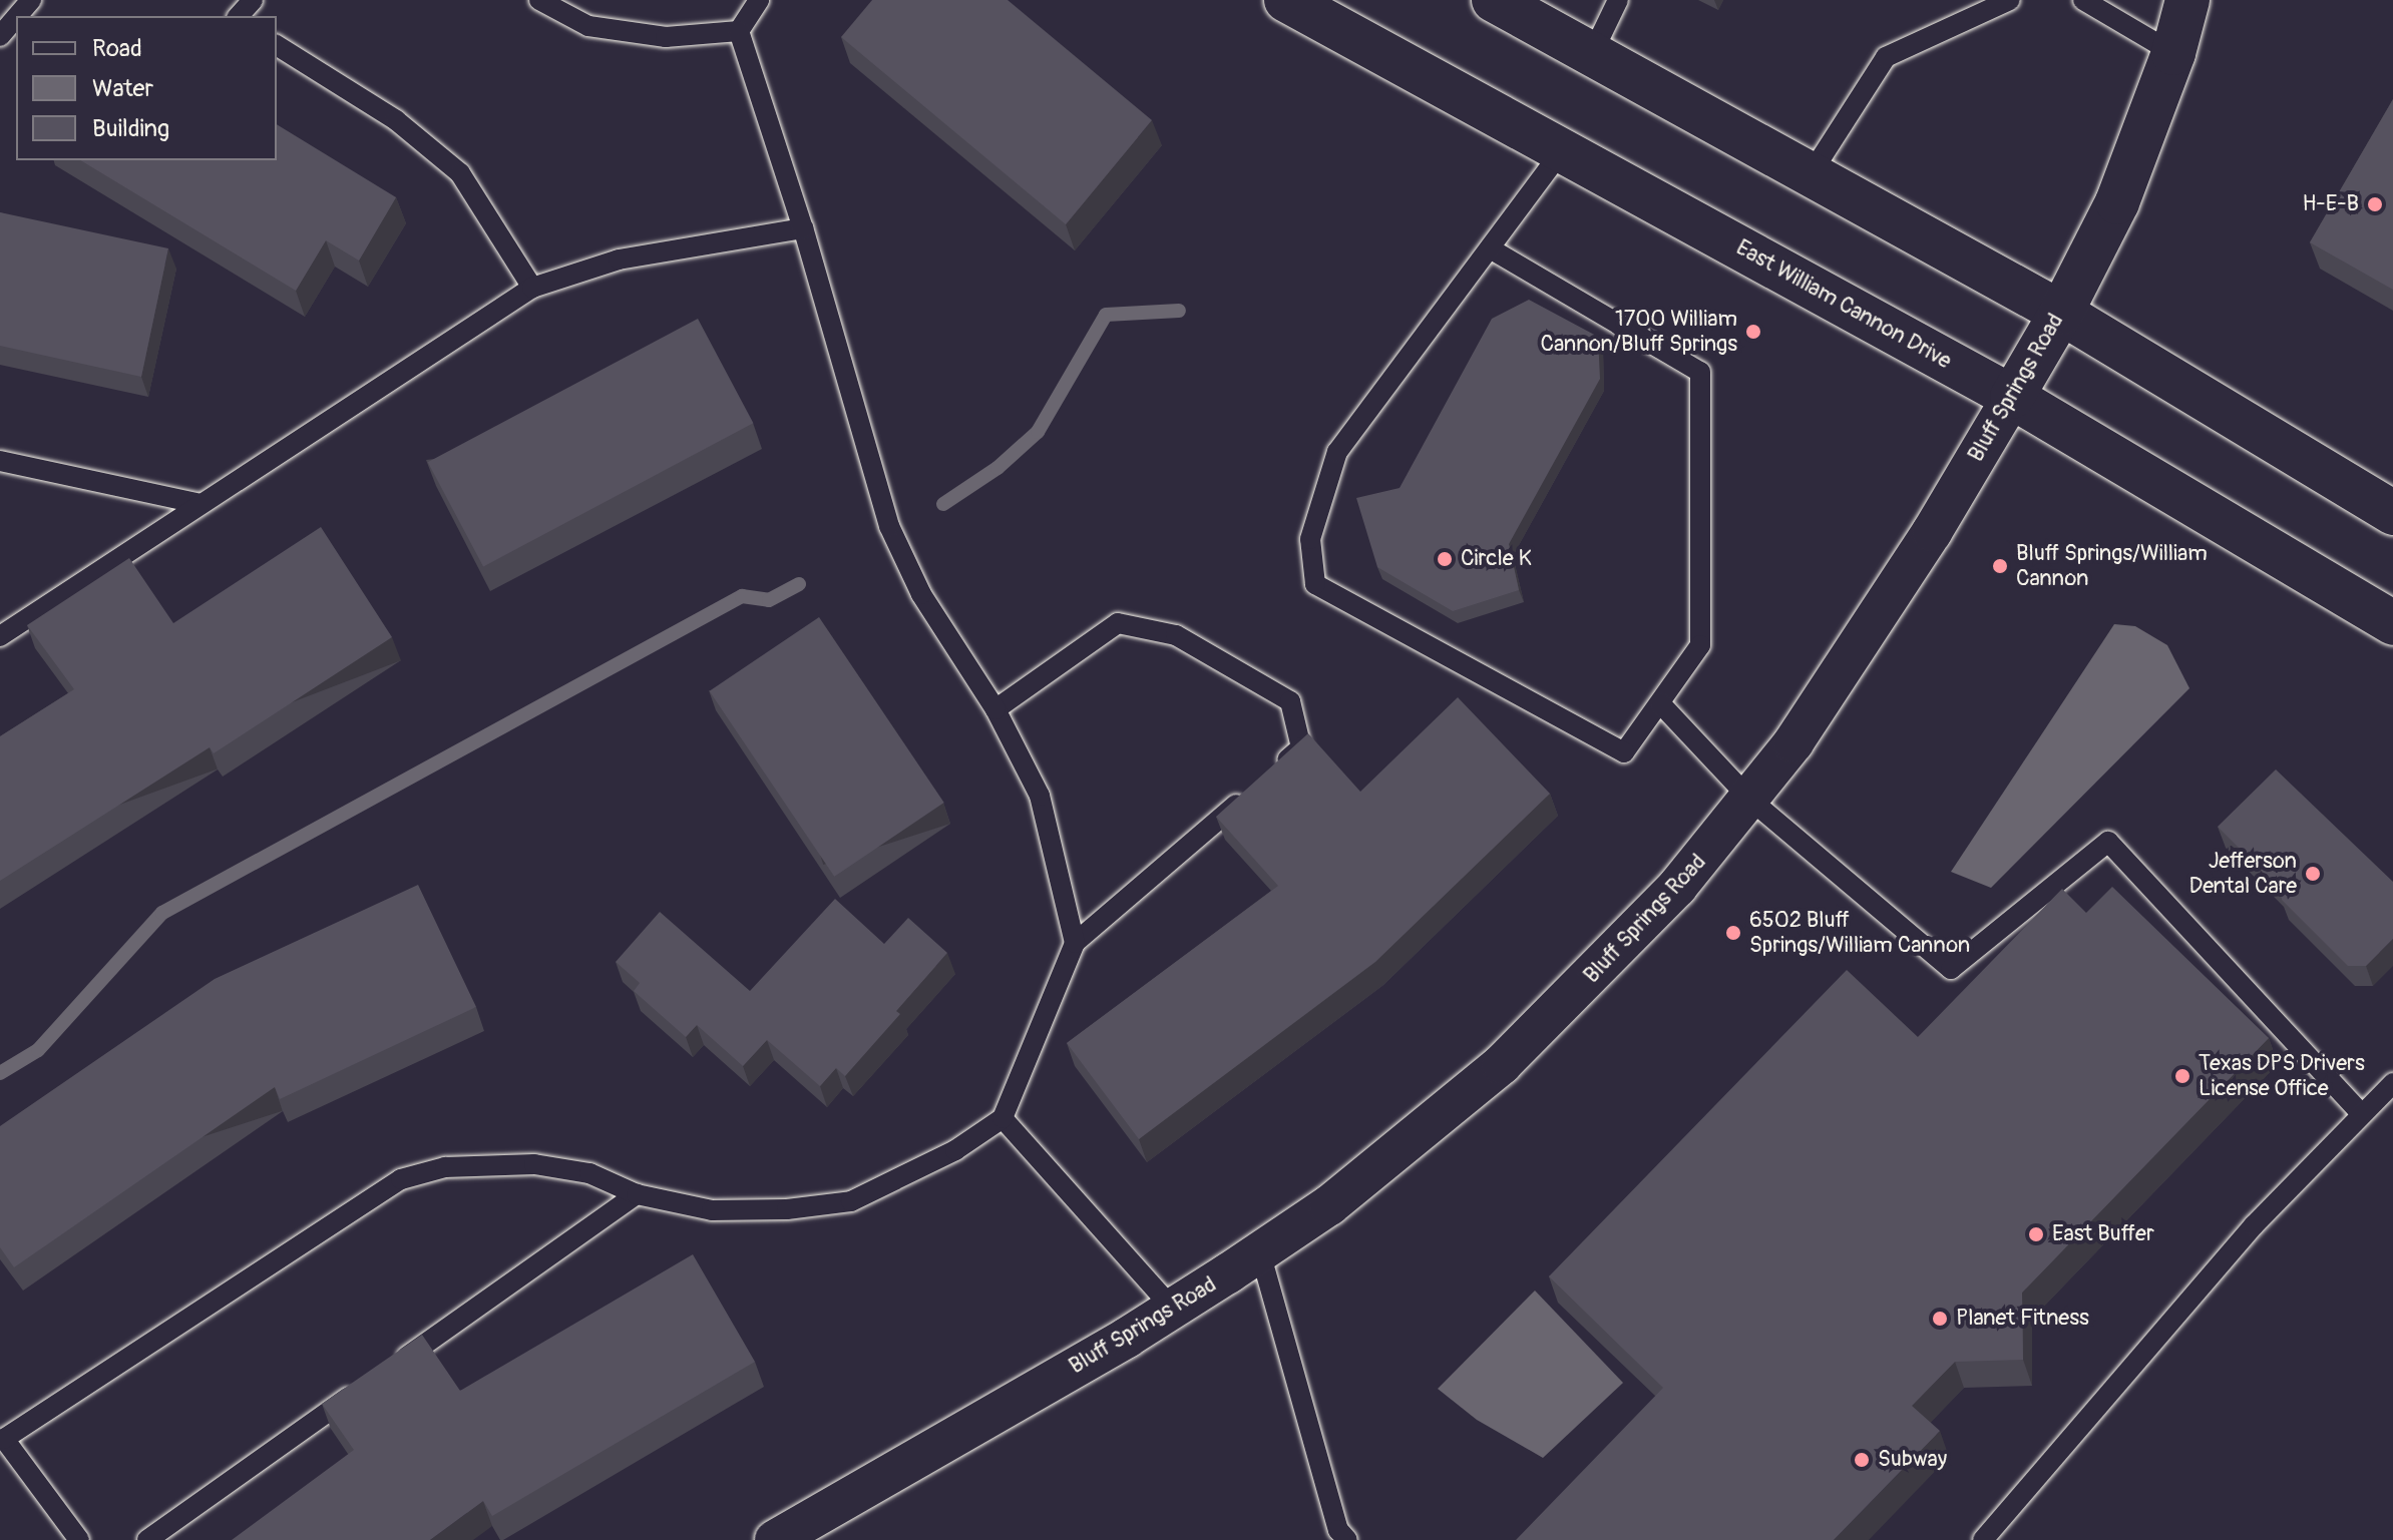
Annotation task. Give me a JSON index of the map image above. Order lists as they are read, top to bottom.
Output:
{
  "streets": {
    "main road": ["East William Cannon Drive", "Bluff Springs Road"]
  },
  "crossings": [
    ["East William Cannon Drive", "Bluff Springs Road"]
  ],
  "places": [
    "H-E-B",
    "1700 William Cannon/Bluff Springs",
    "Circle K",
    "Bluff Springs/William Cannon",
    "Jefferson Dental Care",
    "6502 Bluff Springs/William Cannon",
    "Texas DPS Drivers License Office",
    "East Buffer",
    "Planet Fitness",
    "Subway"
  ],
  "legend": ["Road", "Water", "Building"]
}
